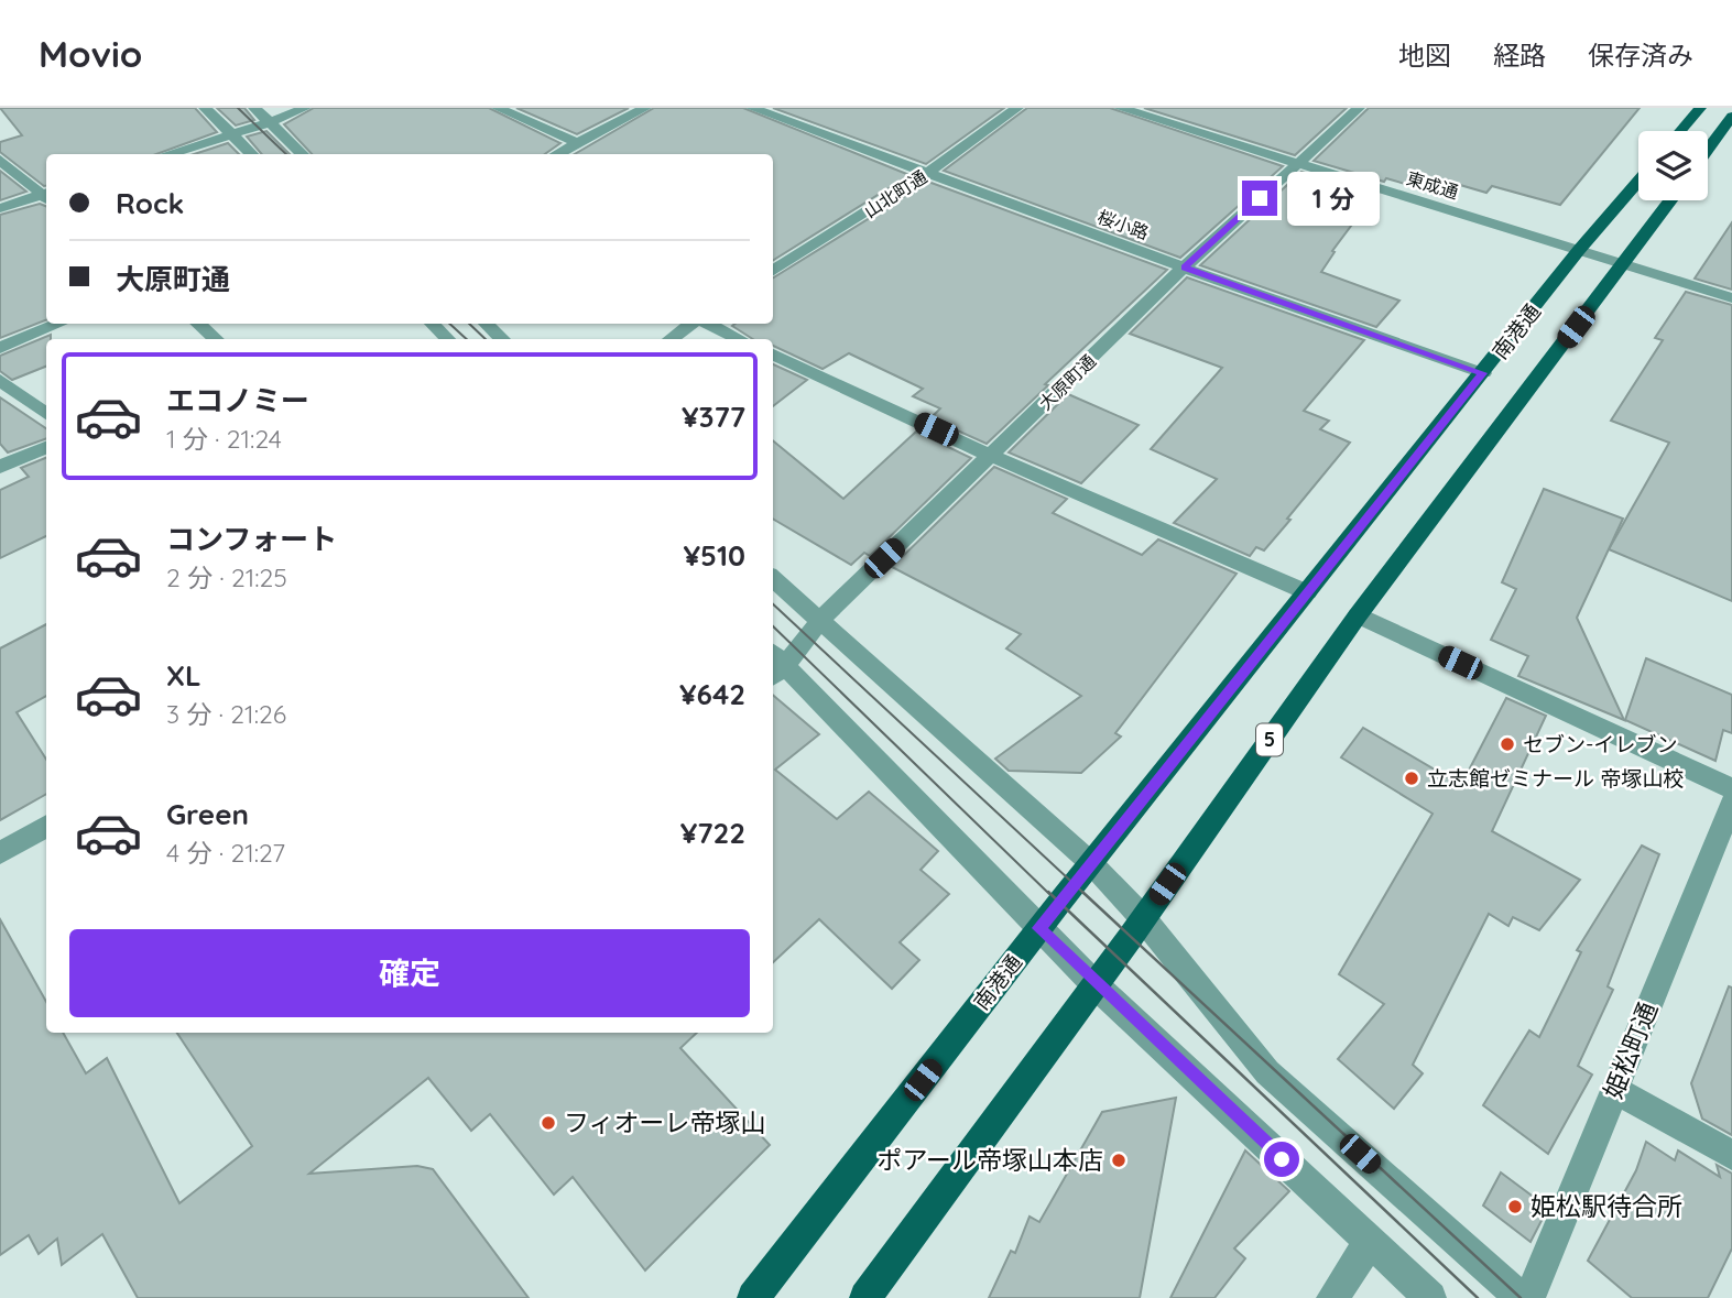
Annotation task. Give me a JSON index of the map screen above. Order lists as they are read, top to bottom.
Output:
{
  "streets": {
    "main road": ["南港通", "5"],
    "street": [
      "東成通",
      "山北町通",
      "桜小路",
      "大原町通",
      "姫松町通"
    ]
  },
  "crossings": [
    ["東成通", "南港通"],
    ["東成通", "大原町通"],
    ["山北町通", "桜小路"],
    ["桜小路", "南港通"],
    ["桜小路", "大原町通"]
  ],
  "places": [
    "セブン-イレブン",
    "立志館ゼミナール 帝塚山校",
    "フィオーレ帝塚山",
    "ポアール帝塚山本店",
    "姫松駅待合所"
  ],
  "page": {
    "header": "Movio",
    "nav": ["地図", "経路", "保存済み"],
    "banner": ["Rock", "大原町通"],
    "bubble": "1 分",
    "list": [
      {
        "name": "エコノミー",
        "note": "1 分 · 21:24",
        "value": "¥377"
      },
      {
        "name": "コンフォート",
        "note": "2 分 · 21:25",
        "value": "¥510"
      },
      {
        "name": "XL",
        "note": "3 分 · 21:26",
        "value": "¥642"
      },
      {
        "name": "Green",
        "note": "4 分 · 21:27",
        "value": "¥722"
      }
    ],
    "buttons": "確定"
  }
}
